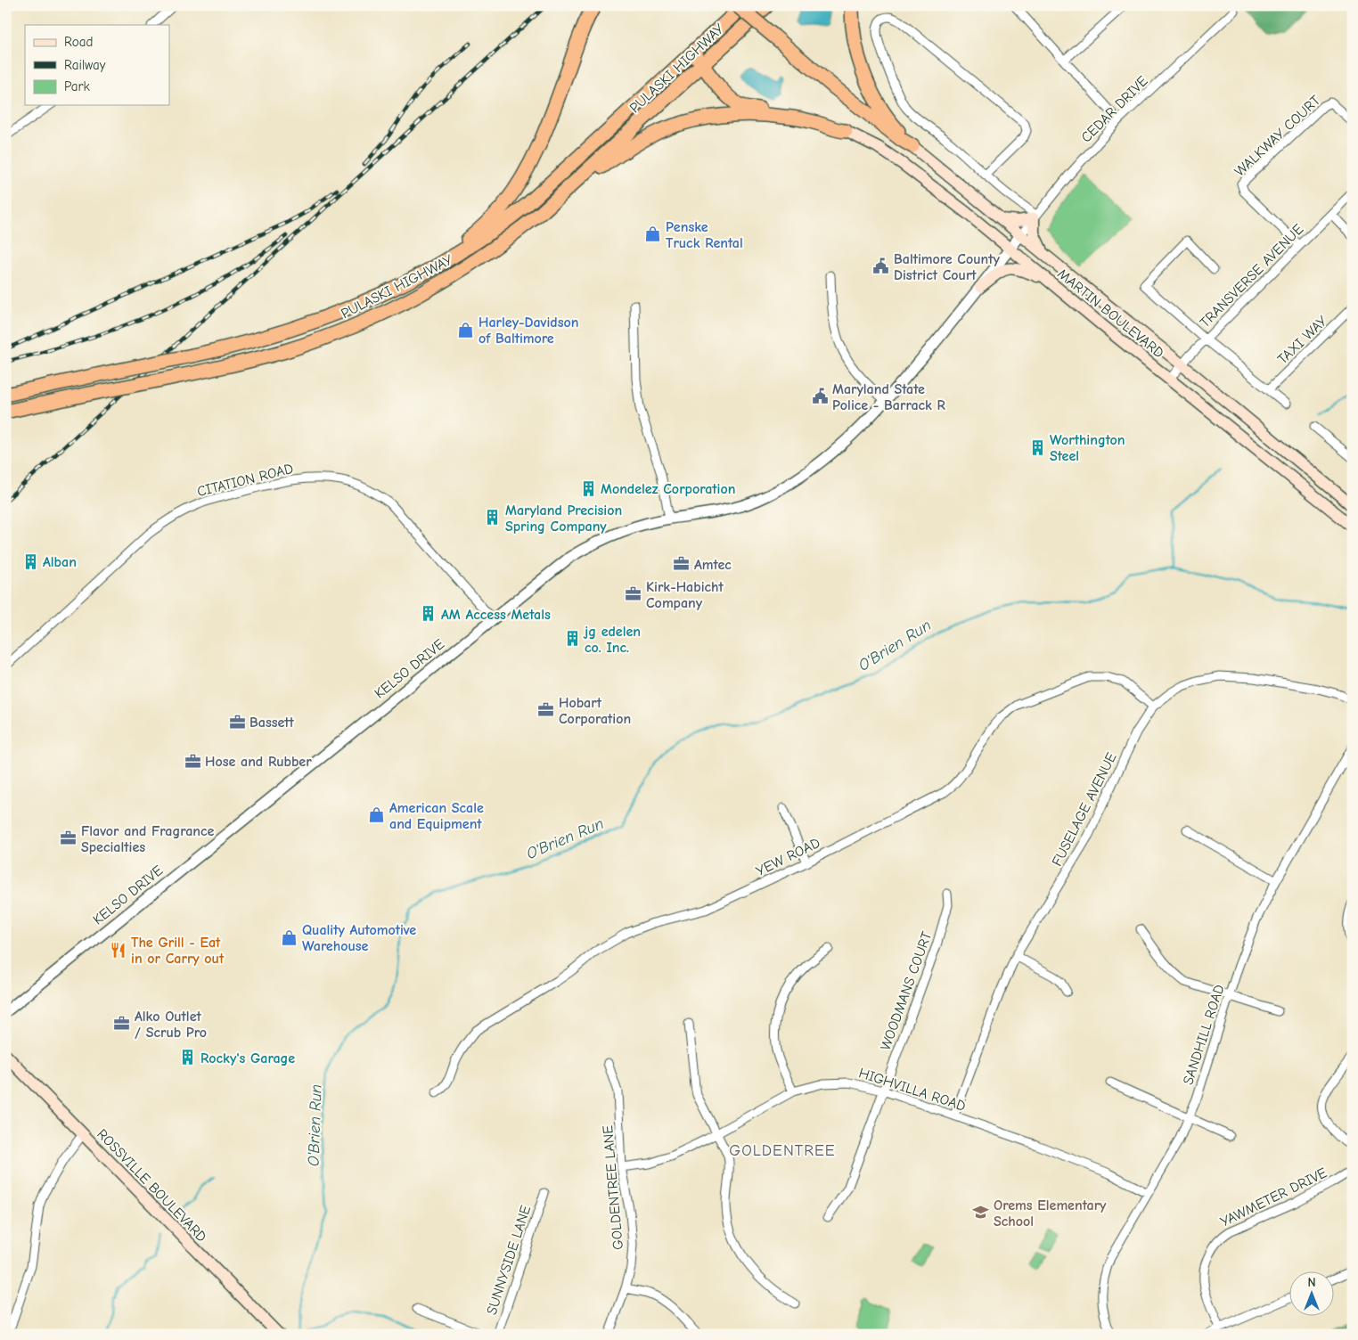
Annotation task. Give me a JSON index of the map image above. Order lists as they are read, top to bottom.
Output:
{
  "streets": {
    "highway": ["PULASKI HIGHWAY"],
    "main road": ["MARTIN BOULEVARD", "ROSSVILLE BOULEVARD"],
    "street": [
      "CEDAR DRIVE",
      "WALKWAY COURT",
      "TRANSVERSE AVENUE",
      "TAXI WAY",
      "CITATION ROAD",
      "KELSO DRIVE",
      "FUSELAGE AVENUE",
      "YEW ROAD",
      "WOODMANS COURT",
      "SANDHILL ROAD",
      "HIGHVILLA ROAD",
      "GOLDENTREE LANE",
      "YAWMETER DRIVE",
      "SUNNYSIDE LANE"
    ]
  },
  "crossings": [
    ["CEDAR DRIVE", "MARTIN BOULEVARD"],
    ["CEDAR DRIVE", "KELSO DRIVE"],
    ["WALKWAY COURT", "TRANSVERSE AVENUE"],
    ["TRANSVERSE AVENUE", "MARTIN BOULEVARD"],
    ["MARTIN BOULEVARD", "KELSO DRIVE"],
    ["CITATION ROAD", "KELSO DRIVE"],
    ["FUSELAGE AVENUE", "YEW ROAD"],
    ["FUSELAGE AVENUE", "HIGHVILLA ROAD"],
    ["WOODMANS COURT", "HIGHVILLA ROAD"],
    ["SANDHILL ROAD", "HIGHVILLA ROAD"],
    ["HIGHVILLA ROAD", "GOLDENTREE LANE"]
  ],
  "districts": ["GOLDENTREE"],
  "water": ["O'Brien Run"],
  "places": {
    "shop": [
      "Penske Truck Rental",
      "Harley-Davidson of Baltimore",
      "American Scale and Equipment",
      "Quality Automotive Warehouse"
    ],
    "public building": ["Baltimore County District Court", "Maryland State Police - Barrack R"],
    "building": [
      "Worthington Steel",
      "Mondelez Corporation",
      "Maryland Precision Spring Company",
      "Alban",
      "AM Access Metals",
      "jg edelen co. Inc.",
      "Rocky's Garage"
    ],
    "office": [
      "Amtec",
      "Kirk-Habicht Company",
      "Hobart Corporation",
      "Bassett",
      "Hose and Rubber",
      "Flavor and Fragrance Specialties",
      "Alko Outlet / Scrub Pro"
    ],
    "restaurant": ["The Grill - Eat in or Carry out"],
    "school or university": ["Orems Elementary School"]
  },
  "legend": ["Road", "Railway", "Park"],
  "north": "top"
}
